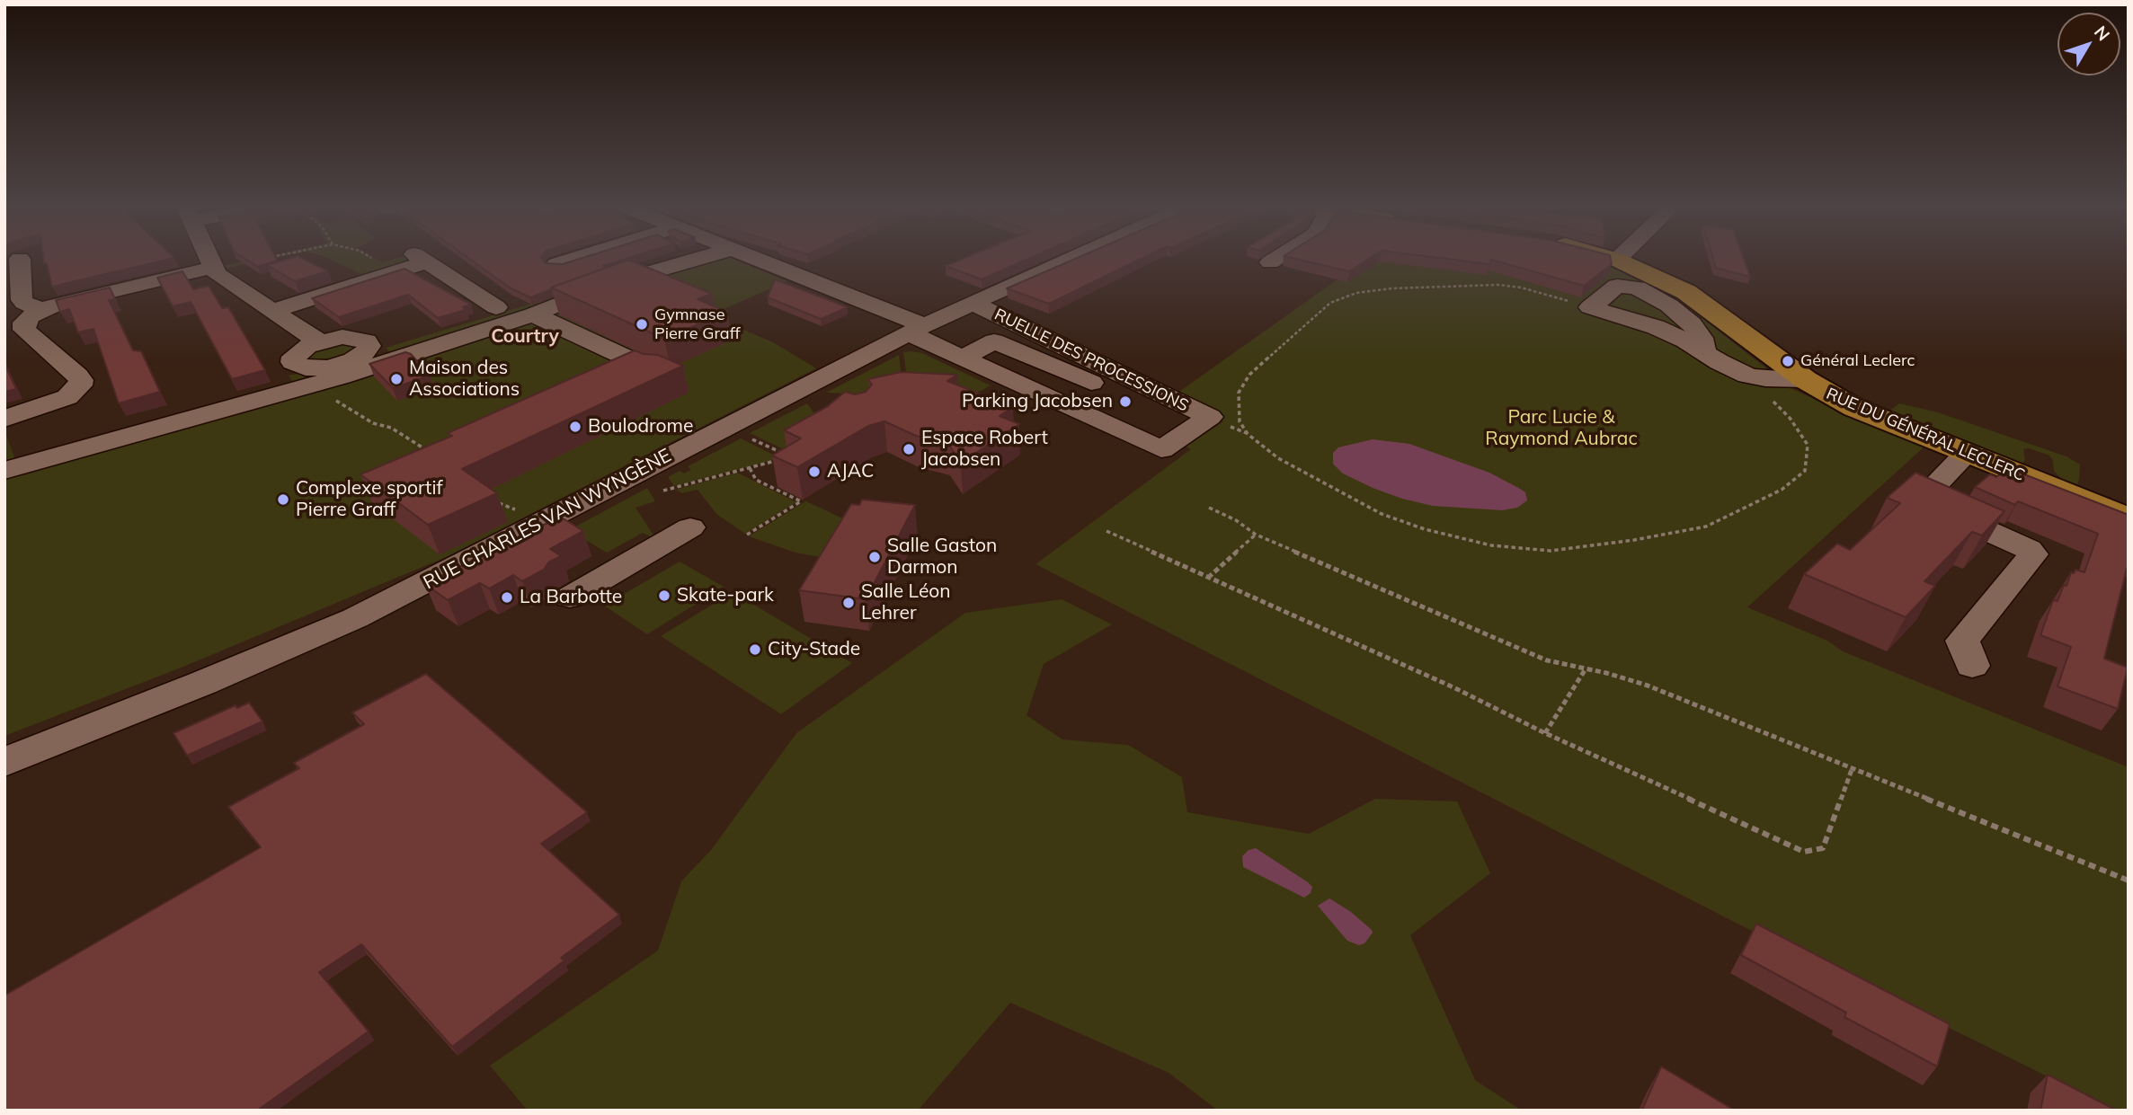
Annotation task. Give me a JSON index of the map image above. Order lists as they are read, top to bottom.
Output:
{
  "streets": {
    "main road": ["RUE DU GÉNÉRAL LECLERC"],
    "street": ["RUELLE DES PROCESSIONS", "RUE CHARLES VAN WYNGÈNE"]
  },
  "crossings": [
    ["RUELLE DES PROCESSIONS", "RUE CHARLES VAN WYNGÈNE"]
  ],
  "districts": ["Courtry"],
  "parks": ["Parc Lucie & Raymond Aubrac"],
  "places": [
    "Gymnase Pierre Graff",
    "Général Leclerc",
    "Maison des Associations",
    "Parking Jacobsen",
    "Boulodrome",
    "Espace Robert Jacobsen",
    "AJAC",
    "Complexe sportif Pierre Graff",
    "Salle Gaston Darmon",
    "Skate-park",
    "La Barbotte",
    "Salle Léon Lehrer",
    "City-Stade"
  ],
  "north": "top right"
}
